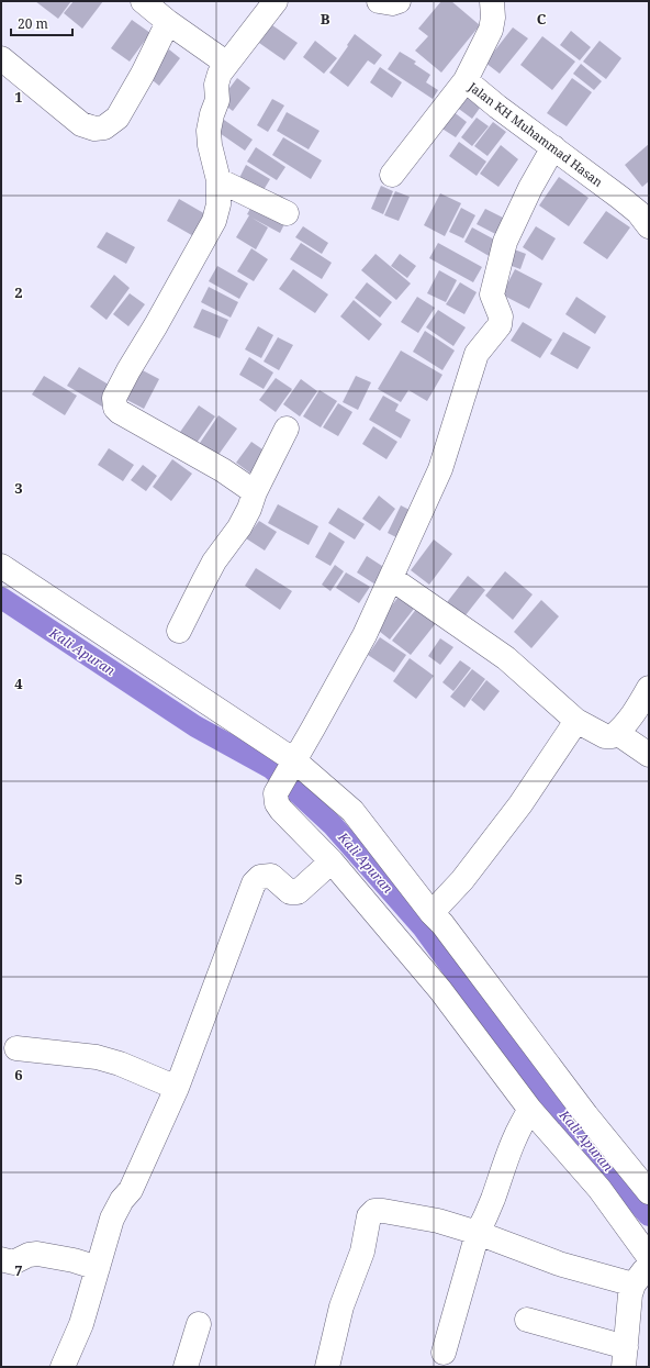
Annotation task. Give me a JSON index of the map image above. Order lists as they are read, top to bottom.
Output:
{
  "streets": {
    "street": ["Jalan KH Muhammad Hasan"]
  },
  "water": ["Kali Apuran"],
  "scale_bar": "20 m",
  "grid": {
    "columns": ["B", "C"],
    "rows": [
      "1",
      "2",
      "3",
      "4",
      "5",
      "6",
      "7"
    ]
  }
}
